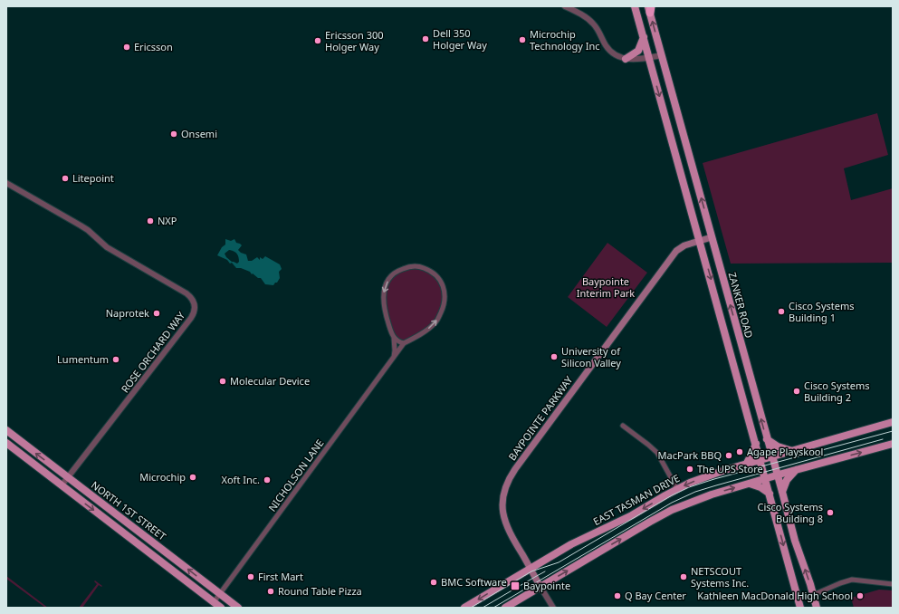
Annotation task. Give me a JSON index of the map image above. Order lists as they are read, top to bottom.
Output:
{
  "streets": {
    "main road": [
      "ZANKER ROAD",
      "BAYPOINTE PARKWAY",
      "EAST TASMAN DRIVE",
      "NORTH 1ST STREET"
    ],
    "street": ["ROSE ORCHARD WAY", "NICHOLSON LANE"]
  },
  "crossings": [
    ["ZANKER ROAD", "BAYPOINTE PARKWAY"],
    ["ZANKER ROAD", "EAST TASMAN DRIVE"],
    ["ROSE ORCHARD WAY", "NORTH 1ST STREET"],
    ["BAYPOINTE PARKWAY", "EAST TASMAN DRIVE"],
    ["NICHOLSON LANE", "NORTH 1ST STREET"]
  ],
  "parks": ["Baypointe Interim Park"],
  "places": {
    "other": [
      "Dell 350 Holger Way",
      "Microchip Technology Inc",
      "Ericsson 300 Holger Way",
      "Ericsson",
      "Onsemi",
      "Litepoint",
      "NXP",
      "Cisco Systems Building 1",
      "Naprotek",
      "University of Silicon Valley",
      "Lumentum",
      "Molecular Device",
      "Cisco Systems Building 2",
      "Agape Playskool",
      "MacPark BBQ",
      "The UPS Store",
      "Microchip",
      "Xoft Inc.",
      "Cisco Systems Building 8",
      "First Mart",
      "NETSCOUT Systems Inc.",
      "BMC Software",
      "Round Table Pizza",
      "Q Bay Center",
      "Kathleen MacDonald High School"
    ],
    "transit": ["Baypointe"]
  }
}
